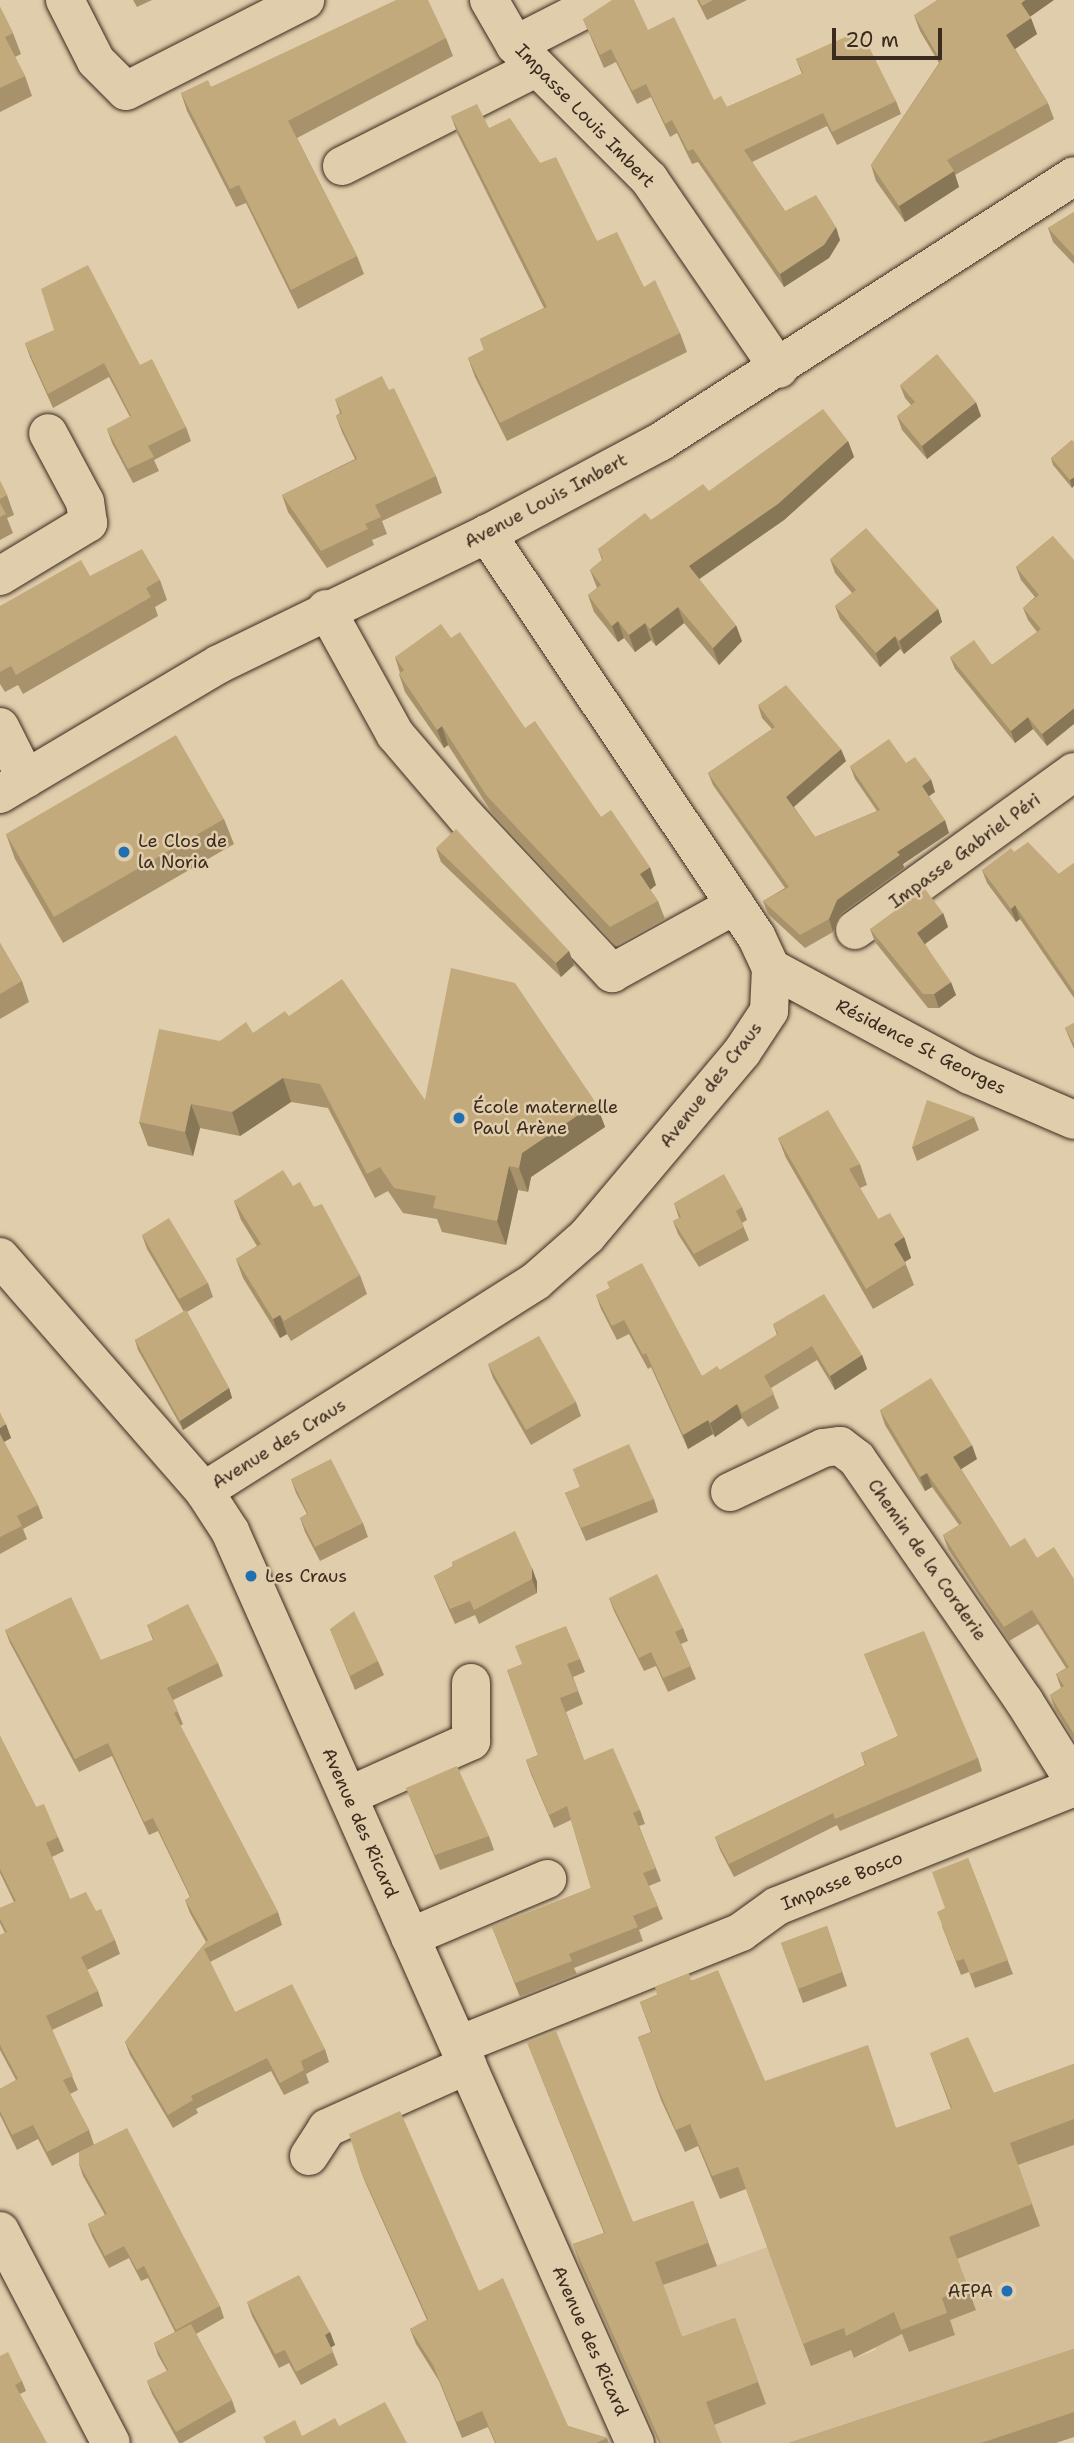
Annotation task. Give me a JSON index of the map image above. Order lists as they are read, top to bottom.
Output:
{
  "streets": {
    "street": [
      "Impasse Louis Imbert",
      "Avenue Louis Imbert",
      "Impasse Gabriel Péri",
      "Résidence St Georges",
      "Avenue des Craus",
      "Chemin de la Corderie",
      "Avenue des Ricard",
      "Impasse Bosco"
    ]
  },
  "crossings": [
    ["Impasse Louis Imbert", "Avenue Louis Imbert"],
    ["Résidence St Georges", "Avenue des Craus"],
    ["Avenue des Craus", "Avenue des Ricard"],
    ["Avenue des Ricard", "Impasse Bosco"]
  ],
  "places": [
    "Le Clos de la Noria",
    "École maternelle Paul Arène",
    "Les Craus",
    "AFPA"
  ],
  "scale_bar": "20 m"
}
